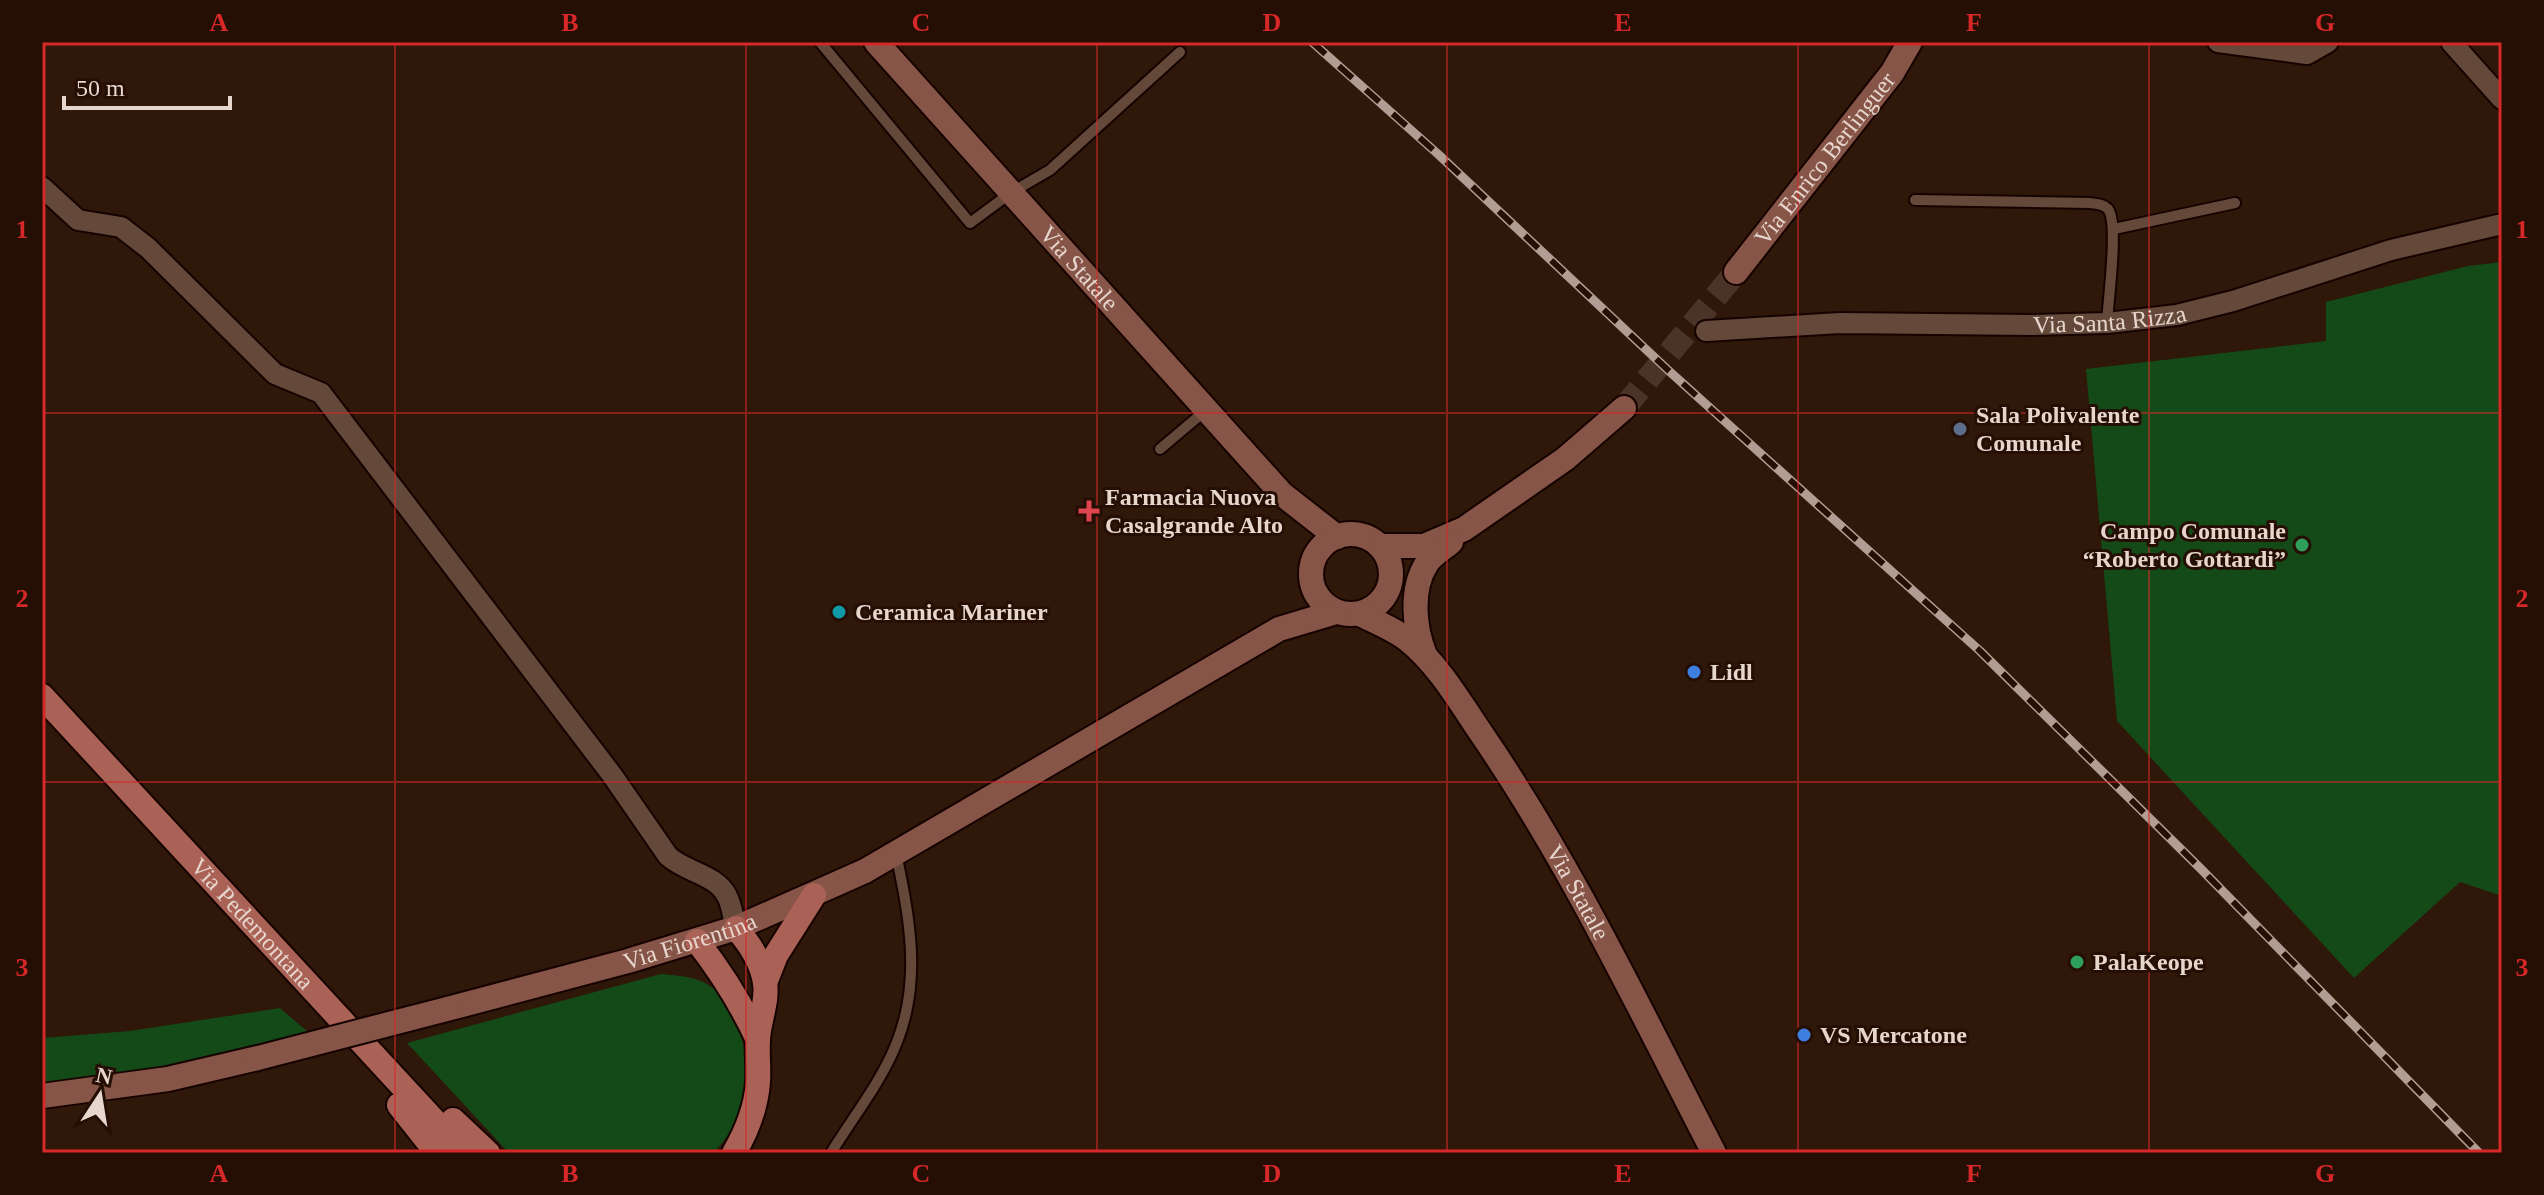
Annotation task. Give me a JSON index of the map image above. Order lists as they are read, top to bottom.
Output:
{
  "streets": {
    "main road": ["Via Pedemontana"],
    "street": [
      "Via Enrico Berlinguer",
      "Via Statale",
      "Via Santa Rizza",
      "Via Fiorentina"
    ]
  },
  "crossings": [
    ["Via Statale", "Via Fiorentina"]
  ],
  "places": {
    "other": [
      "Sala Polivalente Comunale",
      "Campo Comunale “Roberto Gottardi”",
      "Ceramica Mariner",
      "Lidl",
      "PalaKeope",
      "VS Mercatone"
    ],
    "health": ["Farmacia Nuova Casalgrande Alto"]
  },
  "scale_bar": "50 m",
  "north": "top",
  "grid": {
    "columns": [
      "A",
      "B",
      "C",
      "D",
      "E",
      "F",
      "G"
    ],
    "rows": ["1", "2", "3"]
  }
}
